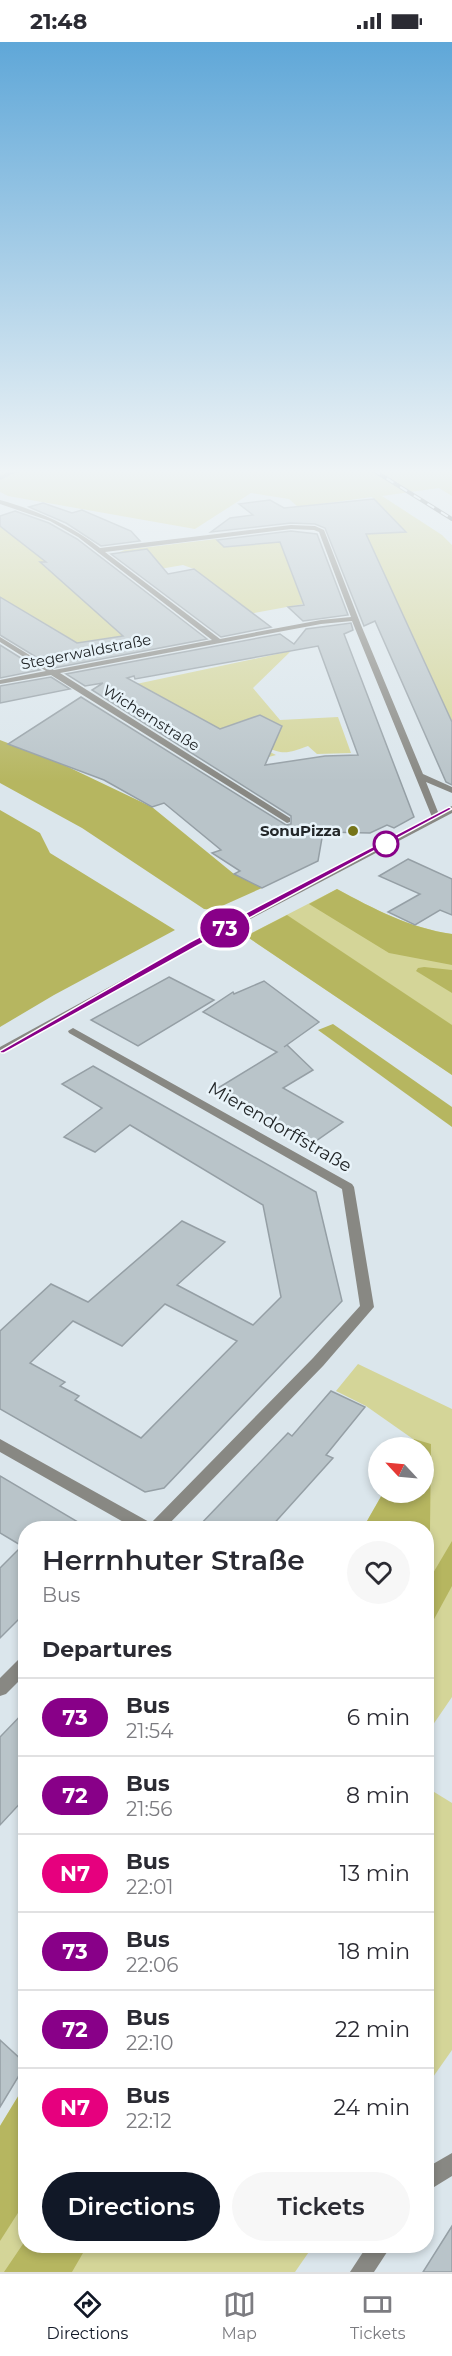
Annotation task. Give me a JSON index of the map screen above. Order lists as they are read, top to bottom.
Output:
{
  "streets": {
    "street": ["Stegerwaldstraße", "Wichernstraße", "Mierendorffstraße"]
  },
  "crossings": [
    ["Stegerwaldstraße", "Wichernstraße"]
  ],
  "places": ["SonuPizza"],
  "lines": ["bus line 73"],
  "north": "top left",
  "page": {
    "status": "21:48",
    "on_map": "73",
    "heading": [
      ["Herrnhuter Straße", "Bus"],
      "Departures"
    ],
    "list": [
      {
        "mark": "73",
        "name": "Bus",
        "note": "21:54",
        "value": "6 min"
      },
      {
        "mark": "72",
        "name": "Bus",
        "note": "21:56",
        "value": "8 min"
      },
      {
        "mark": "N7",
        "name": "Bus",
        "note": "22:01",
        "value": "13 min"
      },
      {
        "mark": "73",
        "name": "Bus",
        "note": "22:06",
        "value": "18 min"
      },
      {
        "mark": "72",
        "name": "Bus",
        "note": "22:10",
        "value": "22 min"
      },
      {
        "mark": "N7",
        "name": "Bus",
        "note": "22:12",
        "value": "24 min"
      }
    ],
    "buttons": ["Directions", "Tickets"],
    "tabs": ["Directions", "Map", "Tickets"]
  }
}
